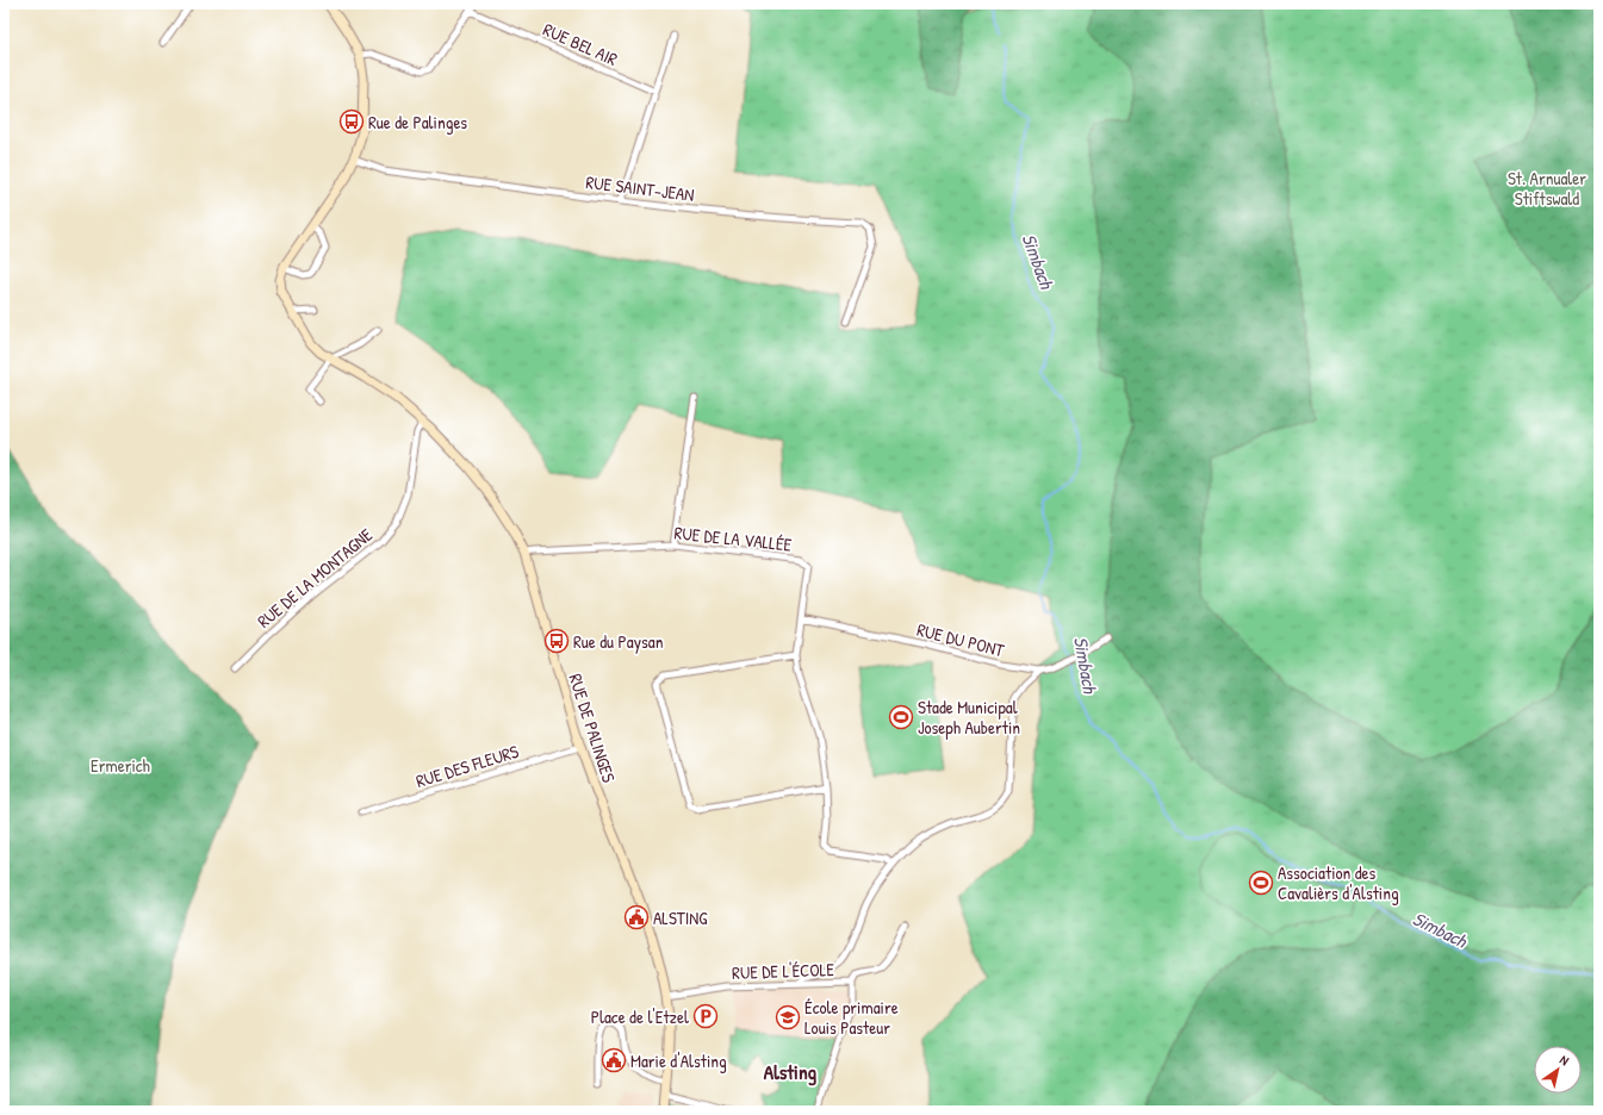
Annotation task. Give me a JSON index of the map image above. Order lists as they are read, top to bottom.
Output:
{
  "streets": {
    "main road": ["RUE DE PALINGES"],
    "street": [
      "RUE BEL AIR",
      "RUE SAINT-JEAN",
      "RUE DE LA VALLÉE",
      "RUE DE LA MONTAGNE",
      "RUE DU PONT",
      "RUE DES FLEURS",
      "RUE DE L'ÉCOLE"
    ]
  },
  "crossings": [
    ["RUE SAINT-JEAN", "RUE DE PALINGES"],
    ["RUE DE LA VALLÉE", "RUE DU PONT"],
    ["RUE DE LA VALLÉE", "RUE DE PALINGES"],
    ["RUE DE LA MONTAGNE", "RUE DE PALINGES"],
    ["RUE DE PALINGES", "RUE DES FLEURS"],
    ["RUE DE PALINGES", "RUE DE L'ÉCOLE"]
  ],
  "districts": ["Alsting"],
  "water": ["Simbach"],
  "parks": ["St. Arnualer Stiftswald", "Ermerich"],
  "places": {
    "bus stop": ["Rue de Palinges", "Rue du Paysan"],
    "sports": ["Stade Municipal Joseph Aubertin", "Association des Cavalièrs d'Alsting"],
    "public building": ["ALSTING", "Marie d'Alsting"],
    "parking": ["Place de l'Etzel"],
    "school or university": ["École primaire Louis Pasteur"]
  },
  "north": "top right"
}
